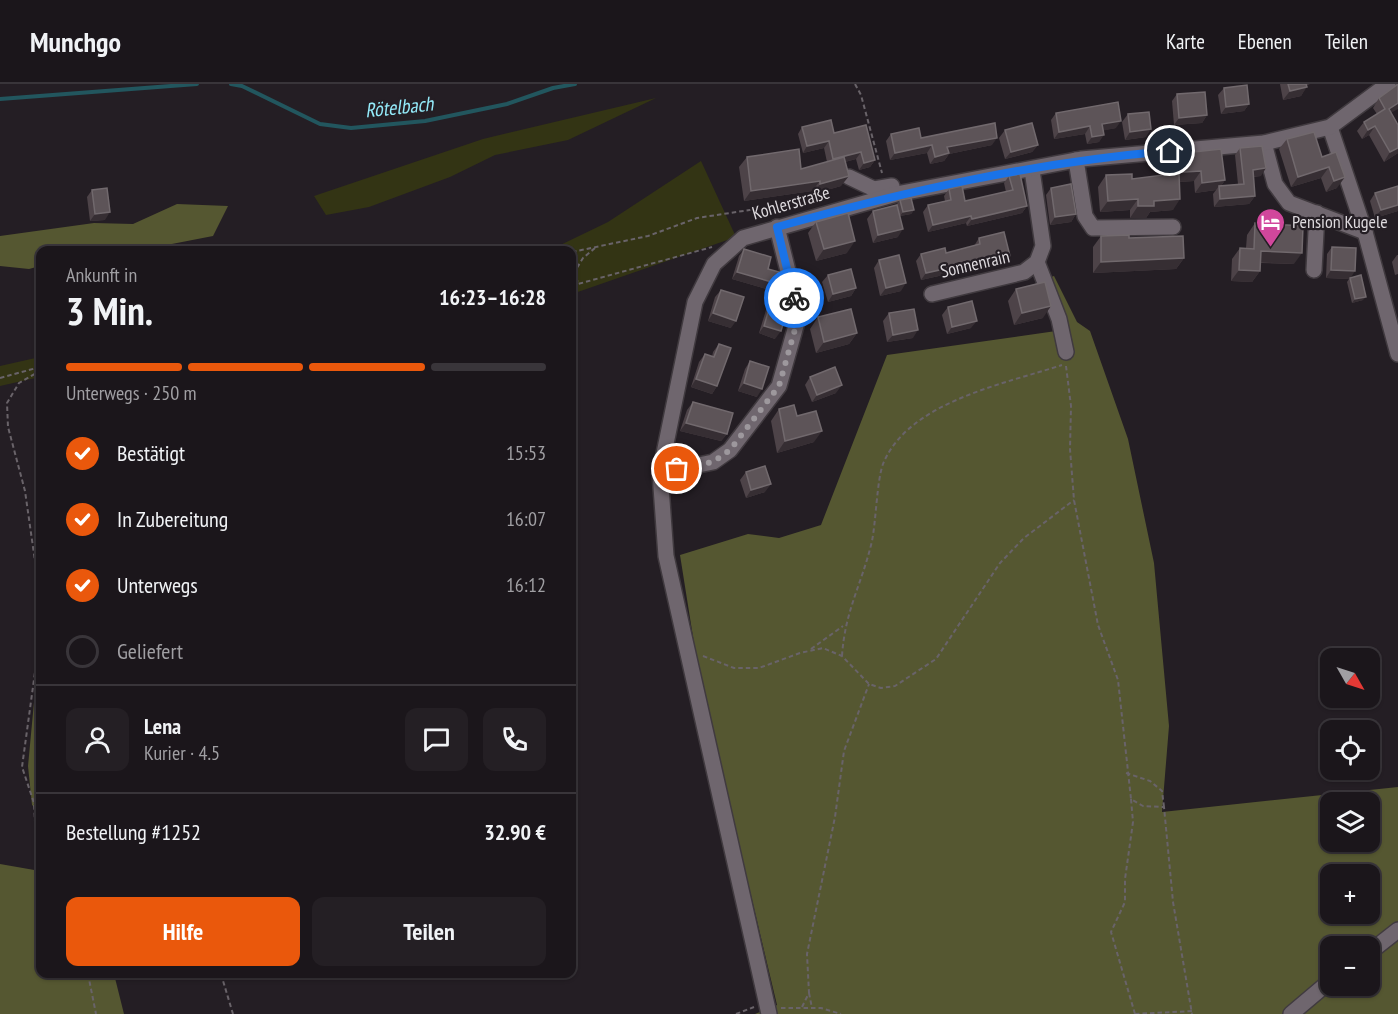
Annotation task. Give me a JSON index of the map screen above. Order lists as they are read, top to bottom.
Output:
{
  "streets": {
    "street": ["Kohlerstraße", "Sonnenrain"]
  },
  "crossings": [
    ["Kohlerstraße", "Sonnenrain"]
  ],
  "water": ["Rötelbach"],
  "places": {
    "hotel": ["Pension Kugele"]
  },
  "north": "bottom right",
  "page": {
    "header": "Munchgo",
    "nav": ["Karte", "Ebenen", "Teilen"],
    "heading": ["3 Min.", "Ankunft in", "16:23–16:28"],
    "panel": [
      "Lena",
      "Kurier · 4.5",
      "Bestellung #1252",
      "32.90 €"
    ],
    "bar": "Unterwegs · 250 m",
    "list": [
      ["Bestätigt", "15:53"],
      ["In Zubereitung", "16:07"],
      ["Unterwegs", "16:12"],
      "Geliefert"
    ],
    "map_buttons": ["+", "−"],
    "buttons": ["Hilfe", "Teilen"]
  }
}
